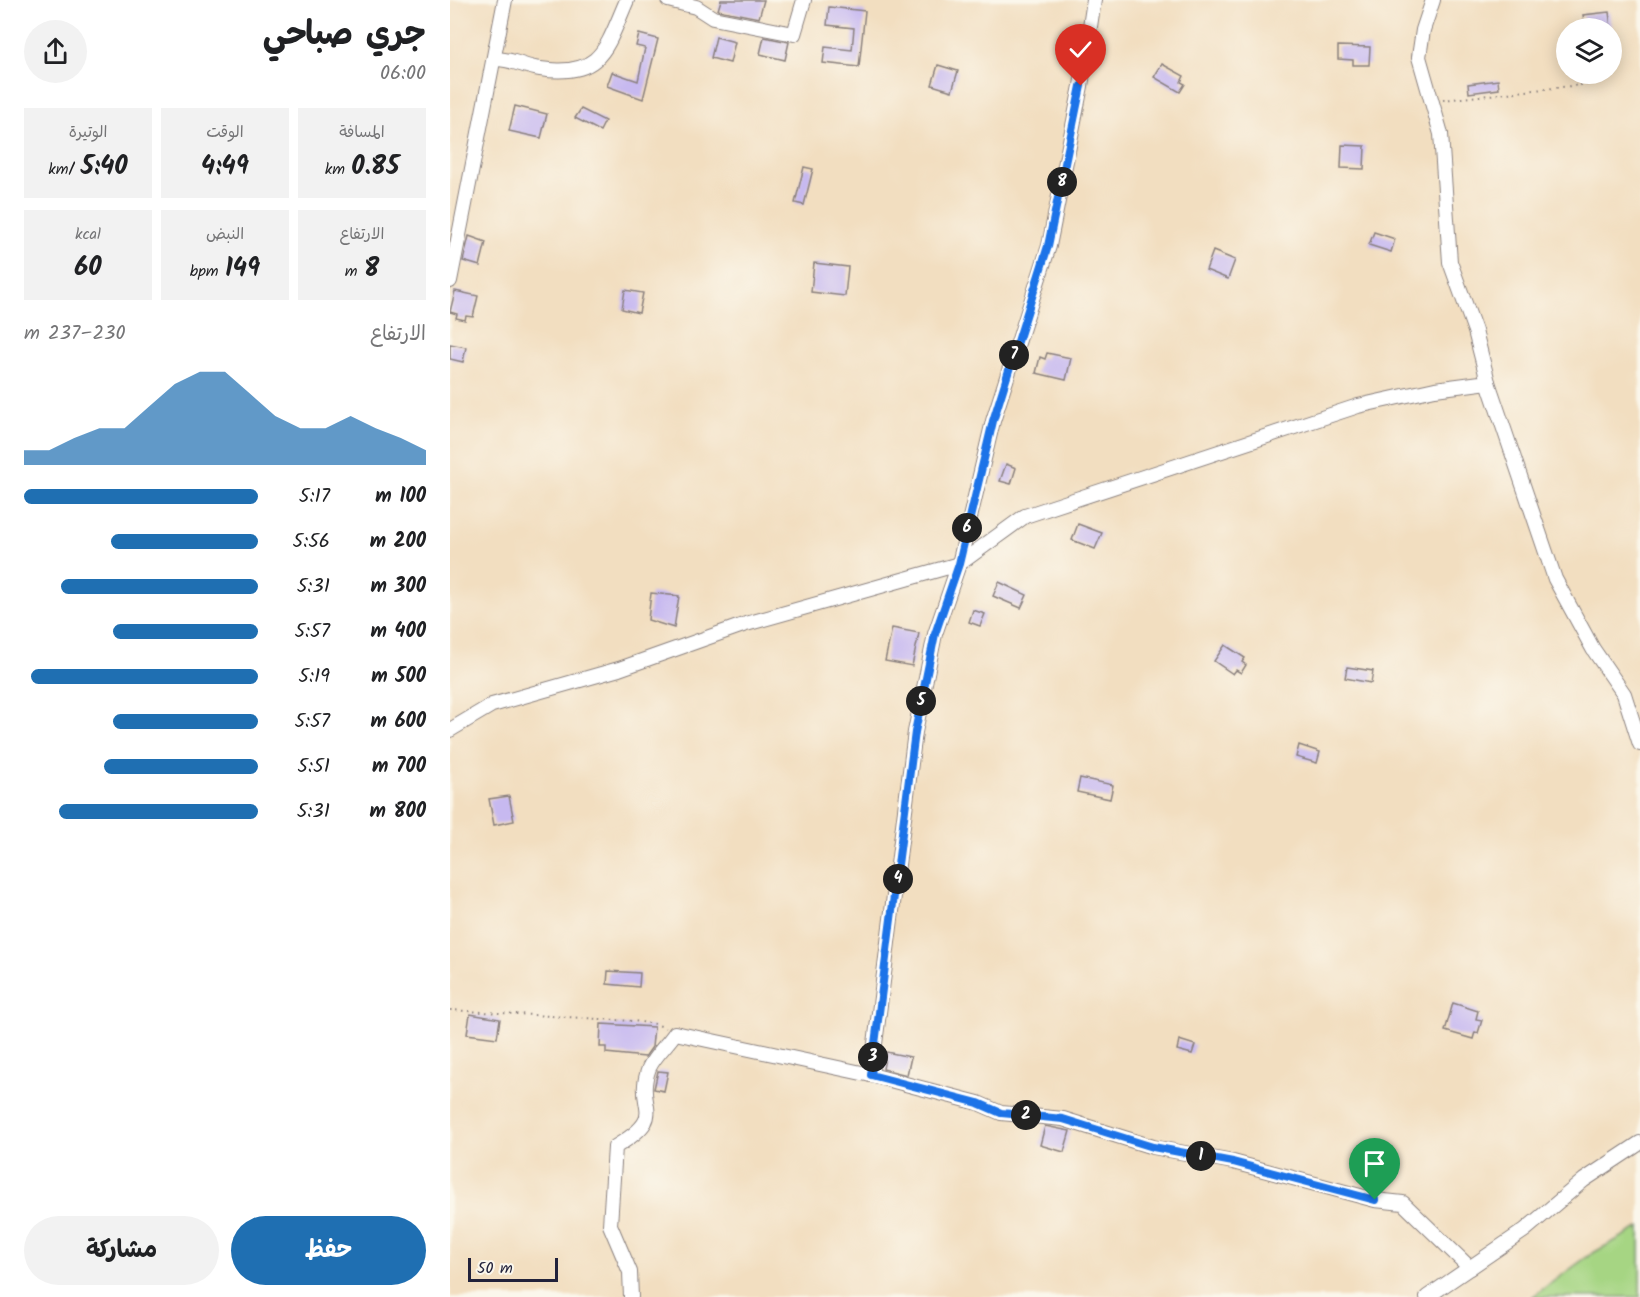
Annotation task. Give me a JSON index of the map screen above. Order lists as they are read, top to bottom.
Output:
{
  "scale_bar": "50 m",
  "page": {
    "heading": ["جري صباحي", "06:00"],
    "stats": [
      ["المسافة", "0.85 km"],
      ["الوقت", "4:49"],
      ["الوتيرة", "5:40 /km"],
      ["الارتفاع", "8 m"],
      ["النبض", "149 bpm"],
      ["kcal", "60"]
    ],
    "pins": [
      "8",
      "7",
      "6",
      "5",
      "4",
      "3",
      "2",
      "1"
    ],
    "chart": ["الارتفاع", "230–237 m"],
    "list": [
      {
        "name": "100 m",
        "note": "5:17"
      },
      {
        "name": "200 m",
        "note": "5:56"
      },
      {
        "name": "300 m",
        "note": "5:31"
      },
      {
        "name": "400 m",
        "note": "5:57"
      },
      {
        "name": "500 m",
        "note": "5:19"
      },
      {
        "name": "600 m",
        "note": "5:57"
      },
      {
        "name": "700 m",
        "note": "5:51"
      },
      {
        "name": "800 m",
        "note": "5:31"
      }
    ],
    "buttons": ["حفظ", "مشاركة"],
    "scale": "50 m"
  }
}
